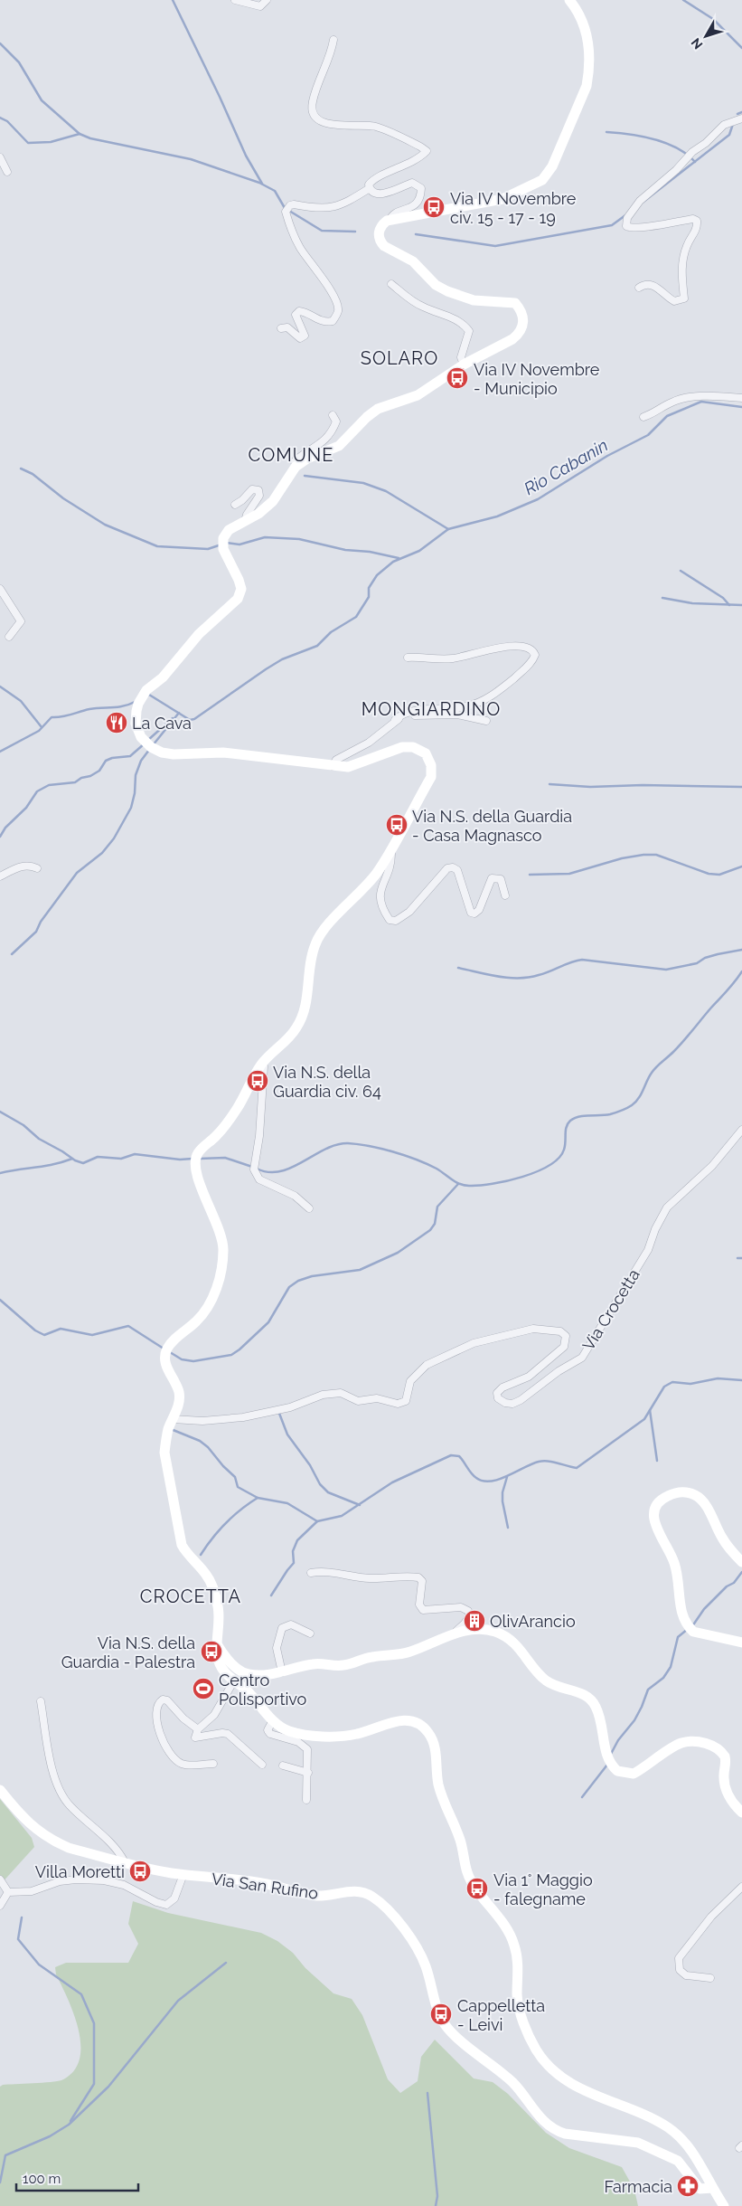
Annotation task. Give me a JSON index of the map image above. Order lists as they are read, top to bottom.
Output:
{
  "streets": {
    "main road": ["Via San Rufino"],
    "street": ["Via Crocetta"]
  },
  "districts": [
    "SOLARO",
    "COMUNE",
    "MONGIARDINO",
    "CROCETTA"
  ],
  "water": ["Rio Cabanin"],
  "places": {
    "bus stop": [
      "Via IV Novembre civ. 15 - 17 - 19",
      "Via IV Novembre - Municipio",
      "Via N.S. della Guardia - Casa Magnasco",
      "Via N.S. della Guardia civ. 64",
      "Via N.S. della Guardia - Palestra",
      "Villa Moretti",
      "Via 1° Maggio - falegname",
      "Cappelletta - Leivi"
    ],
    "restaurant": ["La Cava"],
    "building": ["OlivArancio"],
    "sports": ["Centro Polisportivo"],
    "pharmacy": ["Farmacia"]
  },
  "scale_bar": "100 m",
  "north": "bottom left"
}
